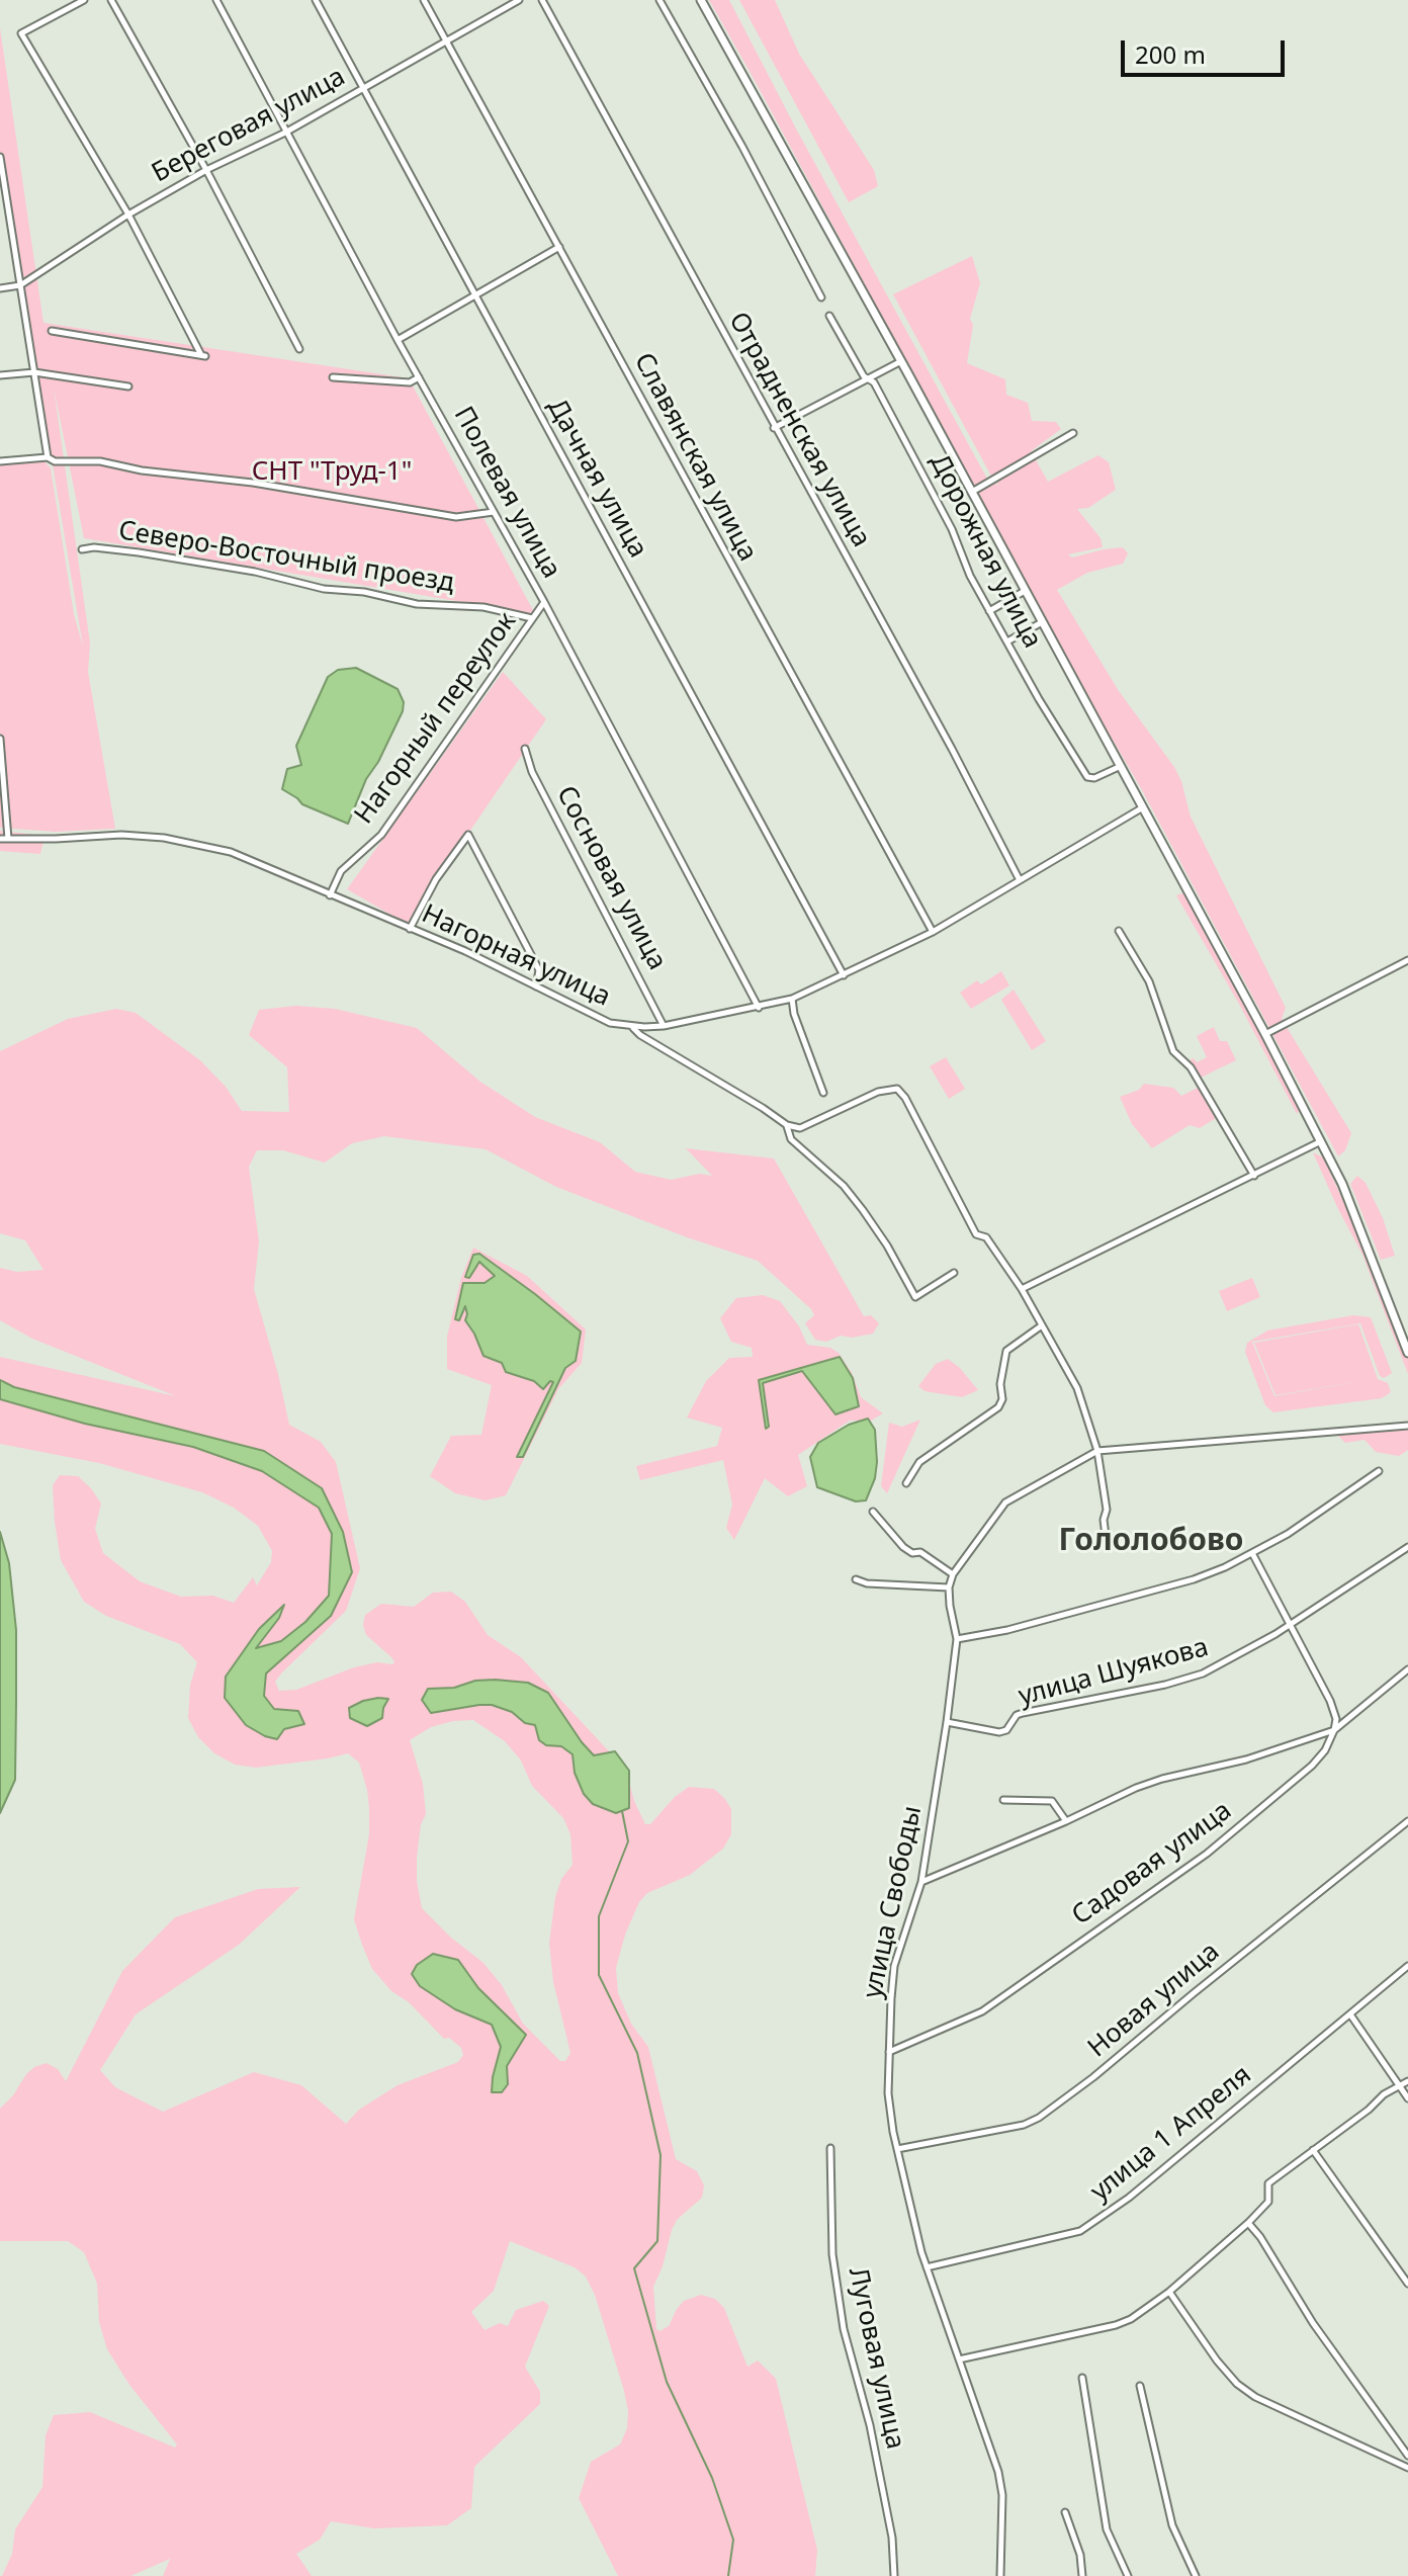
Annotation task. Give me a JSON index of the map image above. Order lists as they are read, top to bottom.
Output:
{
  "streets": {
    "street": [
      "Береговая улица",
      "Отрадненская улица",
      "Славянская улица",
      "Дачная улица",
      "Полевая улица",
      "Дорожная улица",
      "Северо-Восточный проезд",
      "Нагорный переулок",
      "Сосновая улица",
      "Нагорная улица",
      "улица Шуякова",
      "Садовая улица",
      "улица Свободы",
      "Новая улица",
      "улица 1 Апреля",
      "Луговая улица"
    ]
  },
  "crossings": [
    ["Береговая улица", "Славянская улица"],
    ["Береговая улица", "Дачная улица"],
    ["Береговая улица", "Полевая улица"],
    ["Отрадненская улица", "Нагорная улица"],
    ["Славянская улица", "Нагорная улица"],
    ["Дачная улица", "Нагорная улица"],
    ["Полевая улица", "Нагорный переулок"],
    ["Полевая улица", "Нагорная улица"],
    ["Северо-Восточный проезд", "Нагорный переулок"],
    ["Нагорный переулок", "Нагорная улица"],
    ["Сосновая улица", "Нагорная улица"],
    ["улица Шуякова", "улица Свободы"],
    ["Садовая улица", "улица Свободы"],
    ["улица Свободы", "Новая улица"],
    ["улица Свободы", "улица 1 Апреля"]
  ],
  "districts": ["Гололобово"],
  "parks": ["СНТ \"Труд-1\""],
  "scale_bar": "200 m"
}
